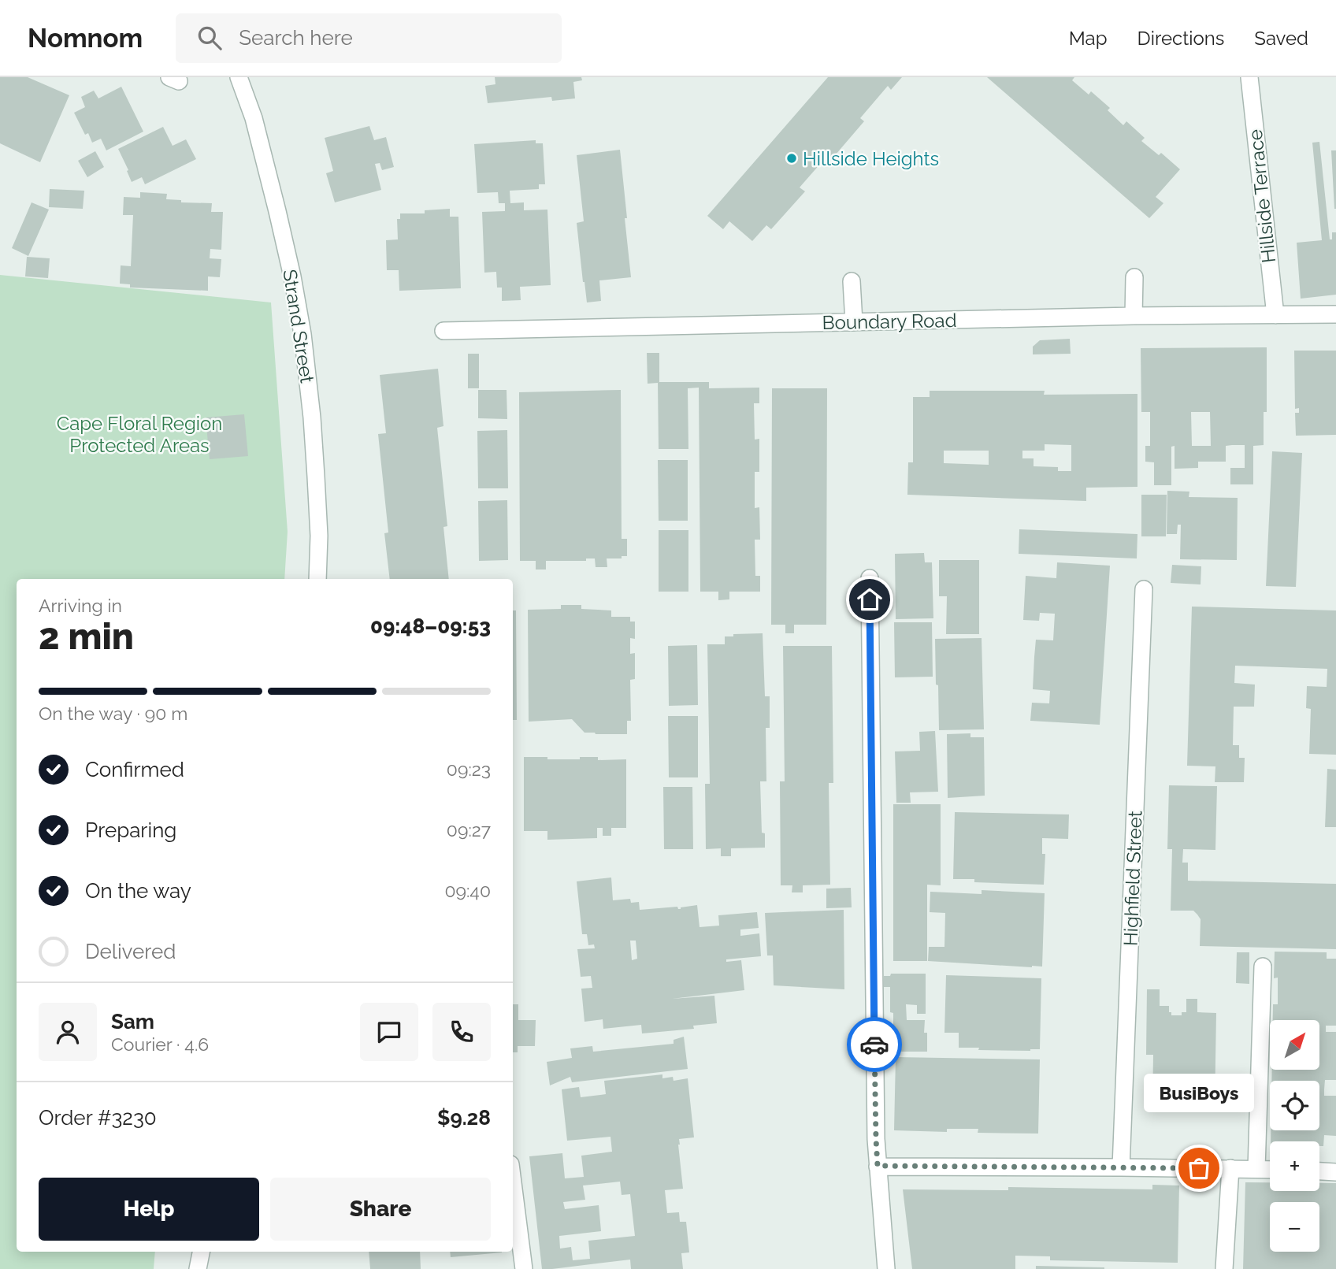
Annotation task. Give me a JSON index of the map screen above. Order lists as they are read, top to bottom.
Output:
{
  "streets": {
    "street": [
      "Hillside Terrace",
      "Boundary Road",
      "Strand Street",
      "Highfield Street"
    ]
  },
  "crossings": [
    ["Hillside Terrace", "Boundary Road"]
  ],
  "parks": ["Cape Floral Region Protected Areas"],
  "places": ["Hillside Heights", "BusiBoys"],
  "north": "top right",
  "page": {
    "header": "Nomnom",
    "search": "Search here",
    "nav": ["Map", "Directions", "Saved"],
    "heading": ["2 min", "Arriving in", "09:48–09:53"],
    "panel": [
      "Sam",
      "Courier · 4.6",
      "Order #3230",
      "$9.28"
    ],
    "bar": "On the way · 90 m",
    "list": [
      ["Confirmed", "09:23"],
      ["Preparing", "09:27"],
      ["On the way", "09:40"],
      "Delivered"
    ],
    "map_buttons": ["+", "−"],
    "bubble": "BusiBoys",
    "buttons": ["Help", "Share"]
  }
}
